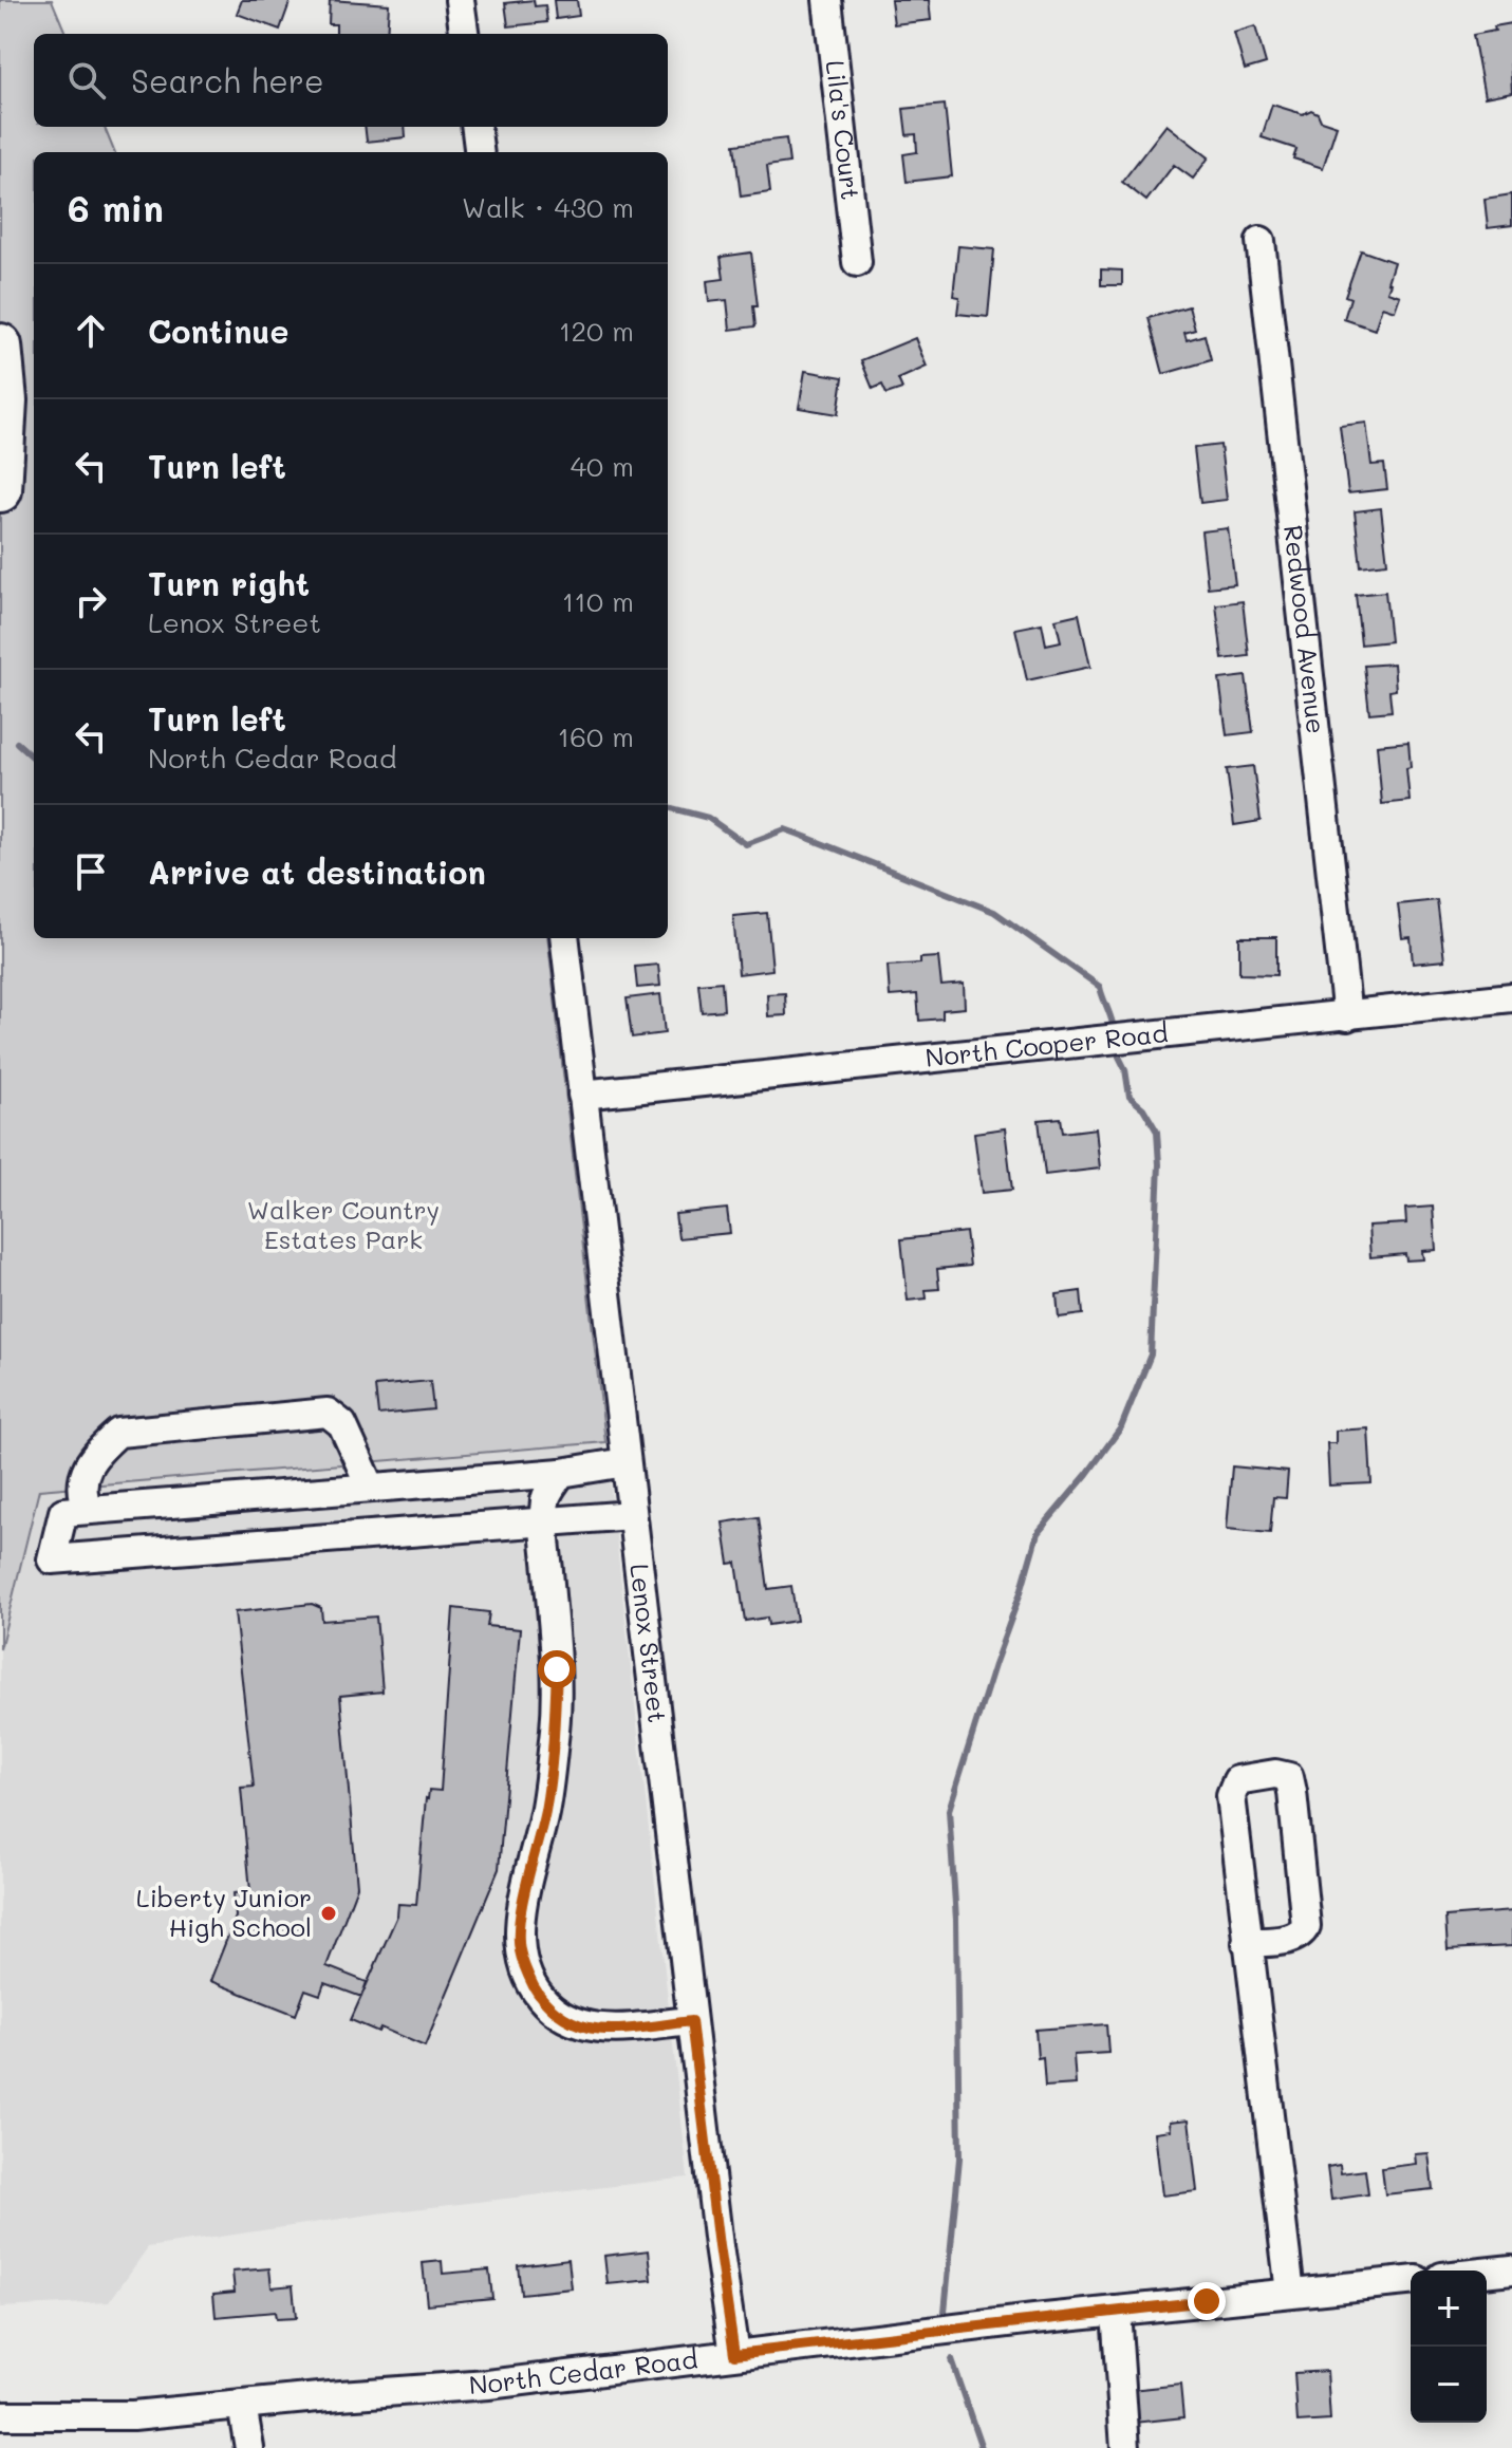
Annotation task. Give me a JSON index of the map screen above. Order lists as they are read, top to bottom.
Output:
{
  "streets": {
    "street": [
      "Lila's Court",
      "Redwood Avenue",
      "North Cooper Road",
      "Lenox Street",
      "North Cedar Road"
    ]
  },
  "crossings": [
    ["Redwood Avenue", "North Cooper Road"],
    ["North Cooper Road", "Lenox Street"],
    ["Lenox Street", "North Cedar Road"]
  ],
  "parks": ["Walker Country Estates Park"],
  "places": ["Liberty Junior High School"],
  "page": {
    "search": "Search here",
    "heading": ["6 min", "Walk · 430 m"],
    "list": [
      ["Continue", "120 m"],
      ["Turn left", "40 m"],
      ["Turn right", "Lenox Street", "110 m"],
      ["Turn left", "North Cedar Road", "160 m"],
      "Arrive at destination"
    ],
    "map_buttons": ["+", "−"]
  }
}
